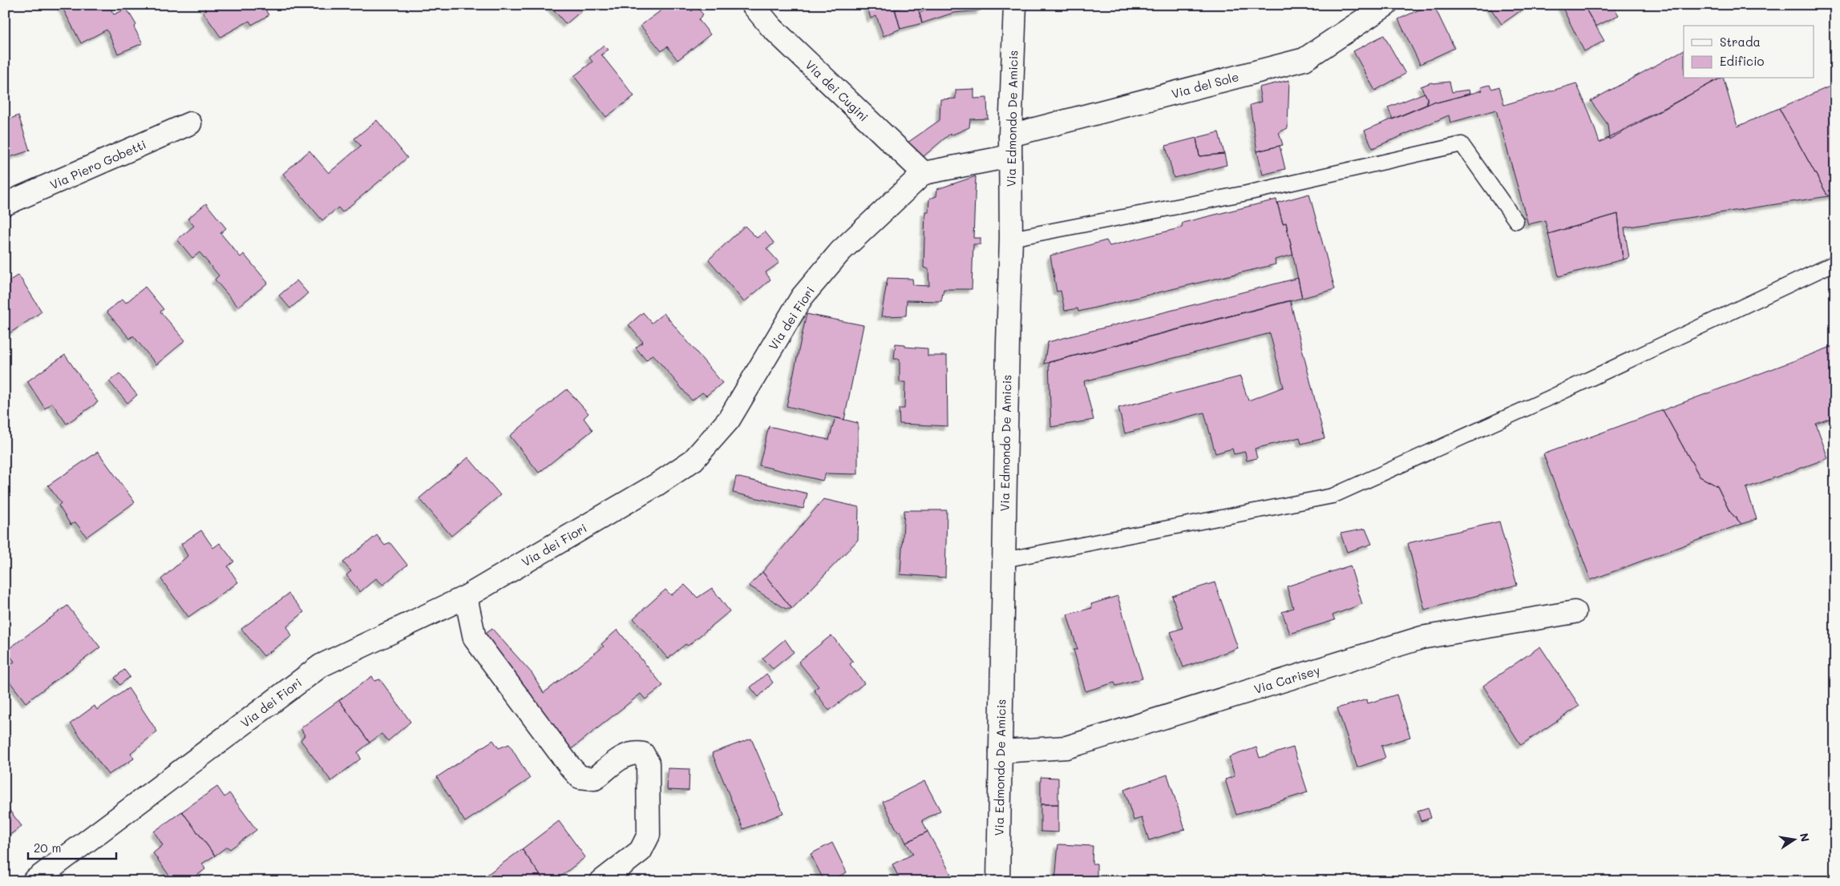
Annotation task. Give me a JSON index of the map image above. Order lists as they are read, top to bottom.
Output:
{
  "streets": {
    "street": [
      "Via del Sole",
      "Via dei Cugini",
      "Via Edmondo De Amicis",
      "Via Piero Gobetti",
      "Via dei Fiori",
      "Via Carisey"
    ]
  },
  "crossings": [
    ["Via del Sole", "Via Edmondo De Amicis"],
    ["Via dei Cugini", "Via dei Fiori"],
    ["Via Edmondo De Amicis", "Via Carisey"]
  ],
  "legend": ["Strada", "Edificio"],
  "scale_bar": "20 m",
  "north": "right"
}
